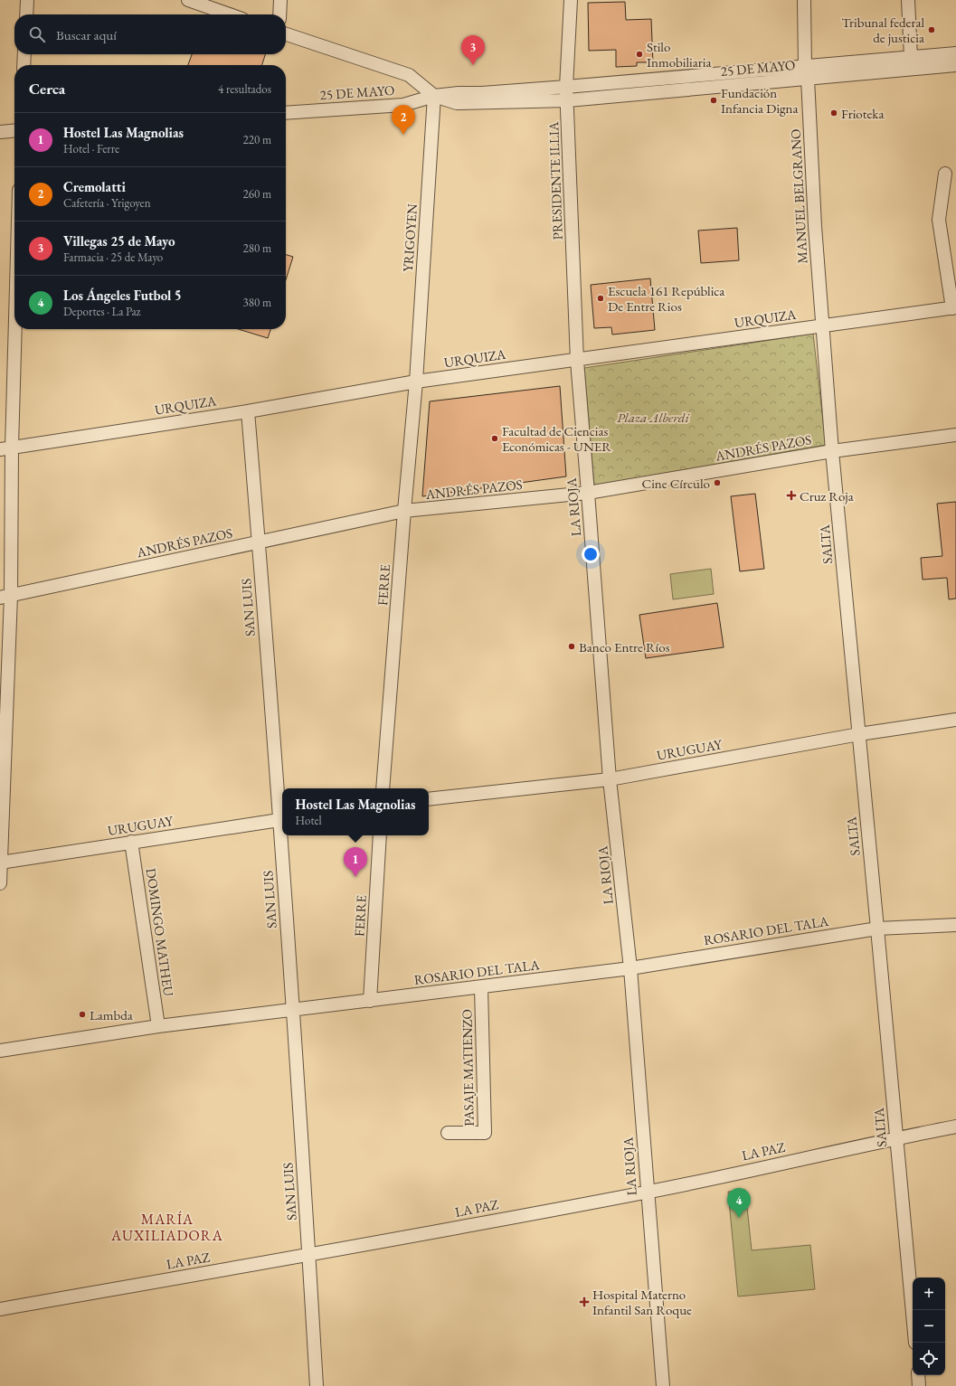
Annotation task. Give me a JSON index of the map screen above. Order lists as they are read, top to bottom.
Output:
{
  "streets": {
    "street": [
      "25 DE MAYO",
      "PRESIDENTE ILLIA",
      "MANUEL BELGRANO",
      "YRIGOYEN",
      "URQUIZA",
      "ANDRÉS PAZOS",
      "LA RIOJA",
      "SALTA",
      "FERRE",
      "SAN LUIS",
      "URUGUAY",
      "ROSARIO DEL TALA",
      "DOMINGO MATHEU",
      "PASAJE MATIENZO",
      "LA PAZ"
    ]
  },
  "crossings": [
    ["25 DE MAYO", "PRESIDENTE ILLIA"],
    ["25 DE MAYO", "MANUEL BELGRANO"],
    ["25 DE MAYO", "YRIGOYEN"],
    ["PRESIDENTE ILLIA", "URQUIZA"],
    ["PRESIDENTE ILLIA", "LA RIOJA"],
    ["MANUEL BELGRANO", "URQUIZA"],
    ["MANUEL BELGRANO", "SALTA"],
    ["YRIGOYEN", "URQUIZA"],
    ["YRIGOYEN", "FERRE"],
    ["URQUIZA", "LA RIOJA"],
    ["URQUIZA", "SALTA"],
    ["URQUIZA", "FERRE"],
    ["URQUIZA", "SAN LUIS"],
    ["ANDRÉS PAZOS", "LA RIOJA"],
    ["ANDRÉS PAZOS", "SALTA"],
    ["ANDRÉS PAZOS", "FERRE"],
    ["ANDRÉS PAZOS", "SAN LUIS"],
    ["LA RIOJA", "URUGUAY"],
    ["LA RIOJA", "ROSARIO DEL TALA"],
    ["LA RIOJA", "LA PAZ"],
    ["SALTA", "URUGUAY"],
    ["SALTA", "ROSARIO DEL TALA"],
    ["SALTA", "LA PAZ"],
    ["FERRE", "ROSARIO DEL TALA"],
    ["SAN LUIS", "URUGUAY"],
    ["SAN LUIS", "ROSARIO DEL TALA"],
    ["SAN LUIS", "LA PAZ"],
    ["URUGUAY", "DOMINGO MATHEU"],
    ["ROSARIO DEL TALA", "DOMINGO MATHEU"],
    ["ROSARIO DEL TALA", "PASAJE MATIENZO"]
  ],
  "districts": ["MARÍA AUXILIADORA"],
  "parks": ["Plaza Alberdi"],
  "places": {
    "other": [
      "Tribunal federal de justicia",
      "Stilo Inmobiliaria",
      "Fundación Infancia Digna",
      "Frioteka",
      "Escuela 161 República De Entre Rios",
      "Facultad de Ciencias Económicas - UNER",
      "Cine Círculo",
      "Banco Entre Ríos",
      "Lambda"
    ],
    "health": ["Cruz Roja", "Hospital Materno Infantil San Roque"]
  },
  "page": {
    "search": "Buscar aquí",
    "pins": [
      "3",
      "2",
      "1",
      "4"
    ],
    "heading": ["Cerca", "4 resultados"],
    "list": [
      {
        "mark": "1",
        "name": "Hostel Las Magnolias",
        "note": "Hotel · Ferre",
        "value": "220 m"
      },
      {
        "mark": "2",
        "name": "Cremolatti",
        "note": "Cafetería · Yrigoyen",
        "value": "260 m"
      },
      {
        "mark": "3",
        "name": "Villegas 25 de Mayo",
        "note": "Farmacia · 25 de Mayo",
        "value": "280 m"
      },
      {
        "mark": "4",
        "name": "Los Ángeles Futbol 5",
        "note": "Deportes · La Paz",
        "value": "380 m"
      }
    ],
    "popup": ["Hostel Las Magnolias", "Hotel"],
    "map_buttons": ["+", "−"]
  }
}
